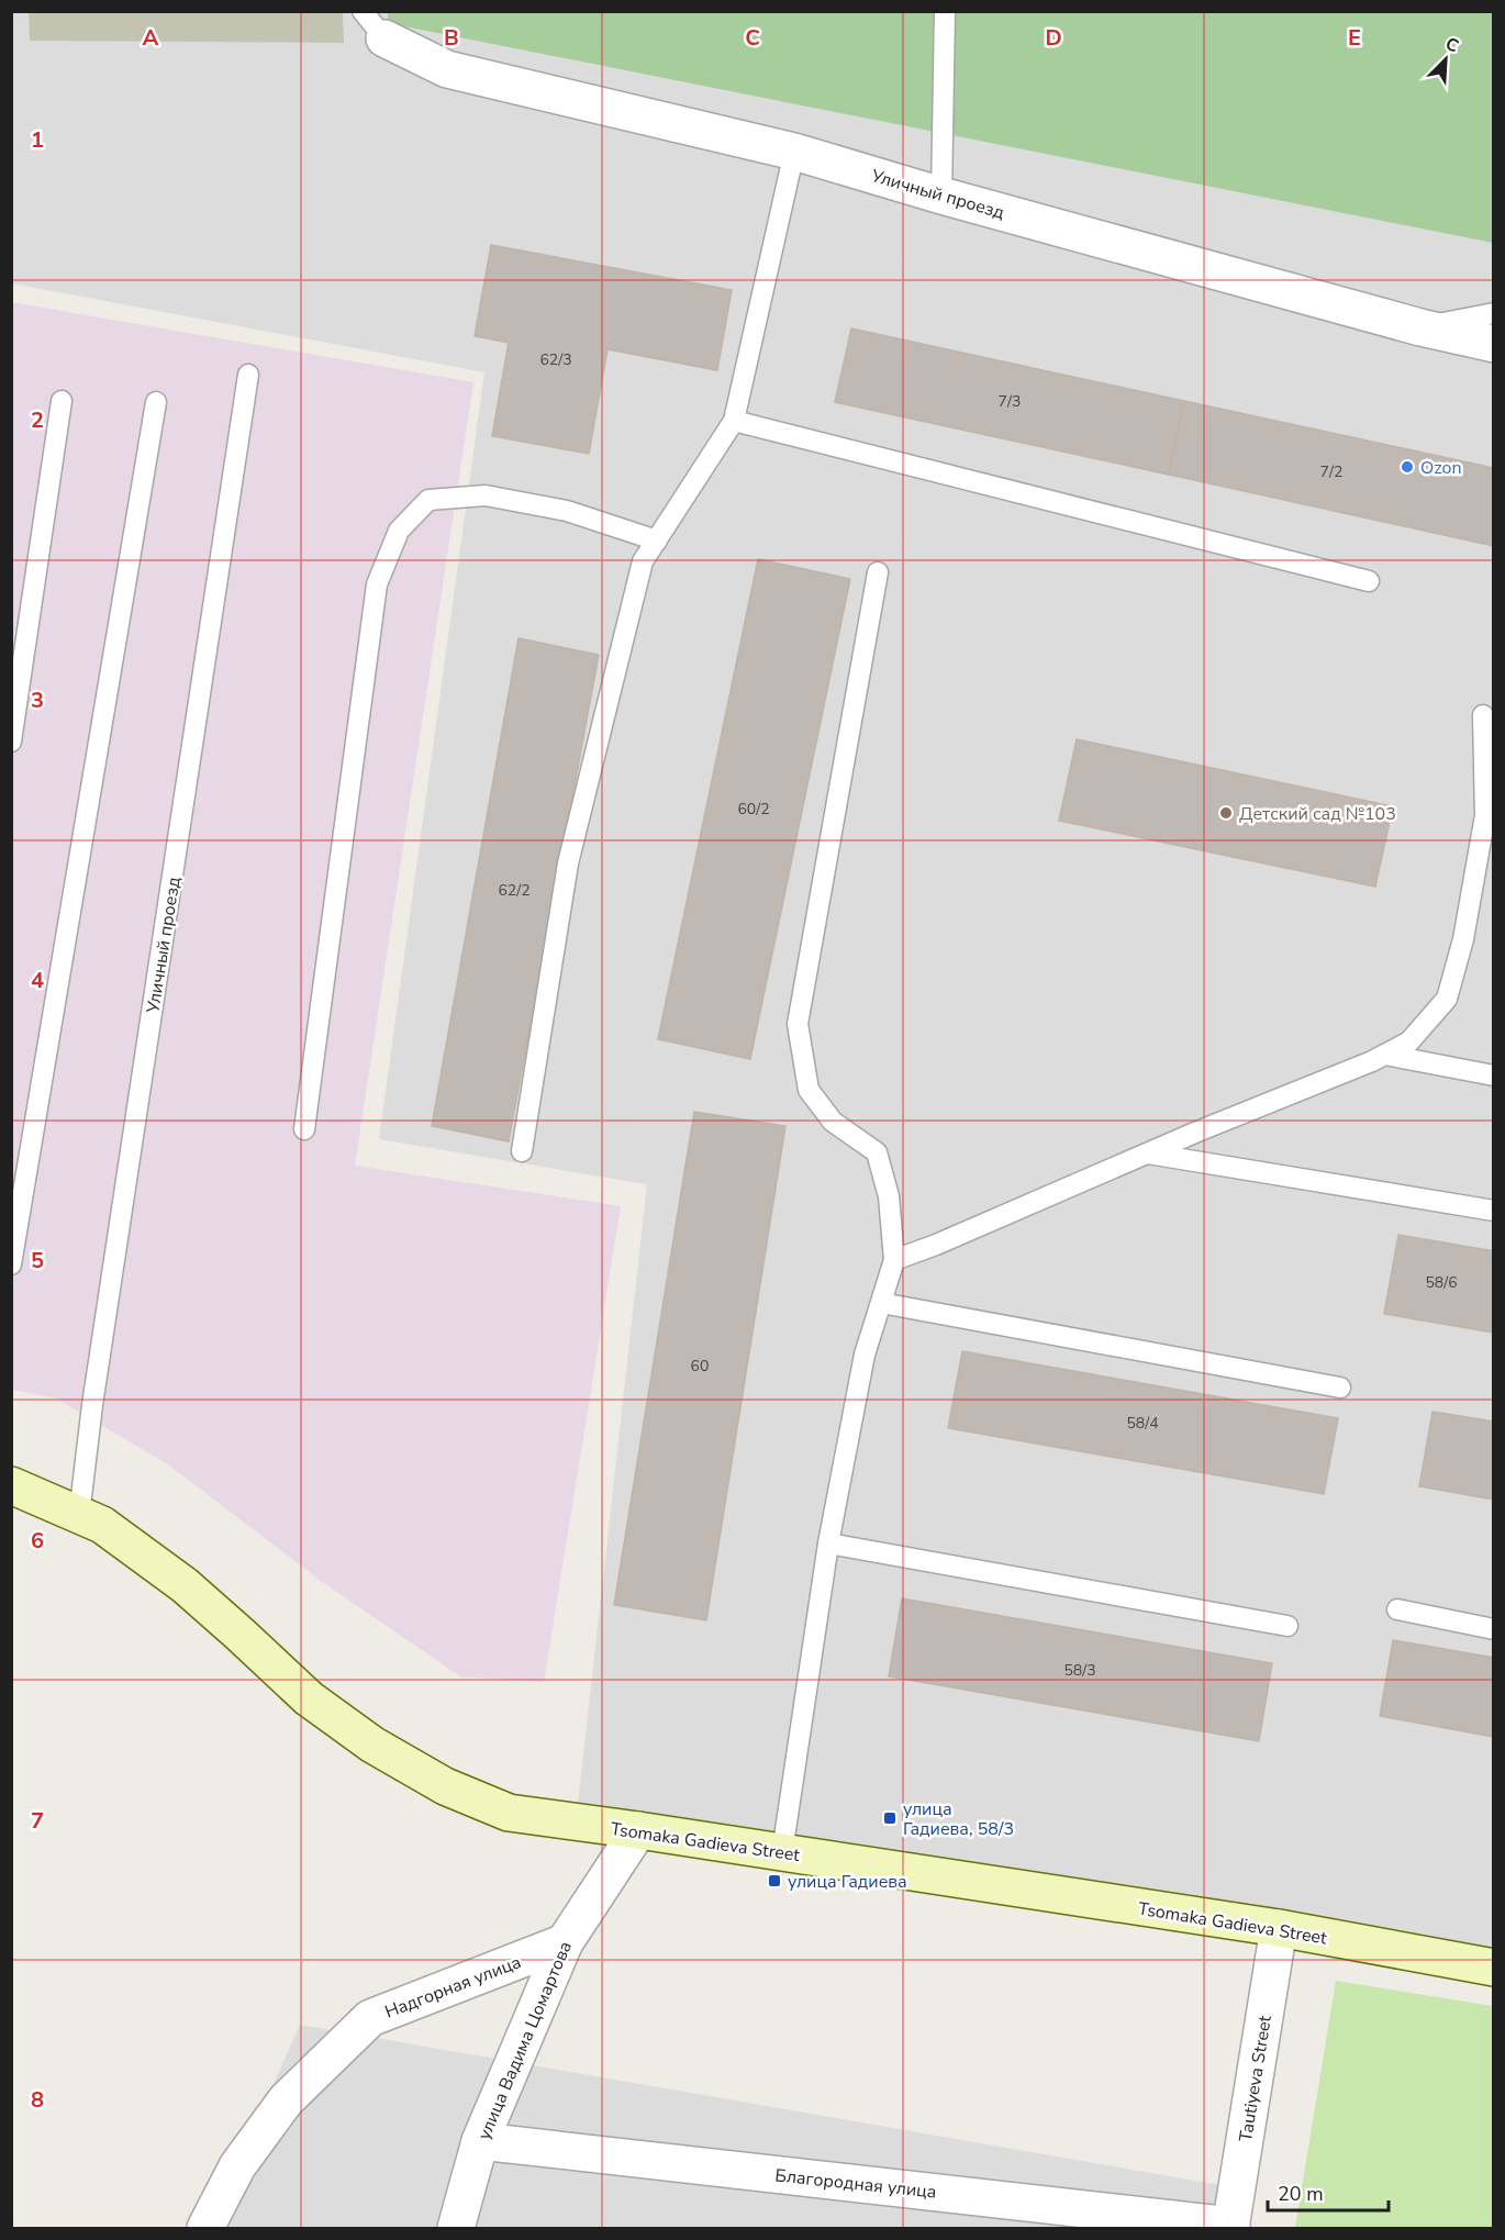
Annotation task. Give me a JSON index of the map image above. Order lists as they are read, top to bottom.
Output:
{
  "streets": {
    "main road": ["Tsomaka Gadieva Street"],
    "street": [
      "Уличный проезд",
      "Надгорная улица",
      "улица Вадима Цомартова",
      "Tautiyeva Street",
      "Благородная улица"
    ]
  },
  "crossings": [
    ["Уличный проезд", "Tsomaka Gadieva Street"],
    ["Tsomaka Gadieva Street", "улица Вадима Цомартова"],
    ["Tsomaka Gadieva Street", "Tautiyeva Street"],
    ["Надгорная улица", "улица Вадима Цомартова"],
    ["улица Вадима Цомартова", "Благородная улица"],
    ["Tautiyeva Street", "Благородная улица"]
  ],
  "places": {
    "other": ["Ozon", "Детский сад №103"],
    "transit": ["улица Гадиева, 58/3", "улица Гадиева"]
  },
  "house_numbers": [
    "62/3",
    "7/3",
    "7/2",
    "60/2",
    "62/2",
    "58/6",
    "60",
    "58/4",
    "58/3"
  ],
  "scale_bar": "20 m",
  "north": "top right",
  "grid": {
    "columns": [
      "A",
      "B",
      "C",
      "D",
      "E"
    ],
    "rows": [
      "1",
      "2",
      "3",
      "4",
      "5",
      "6",
      "7",
      "8"
    ]
  }
}
